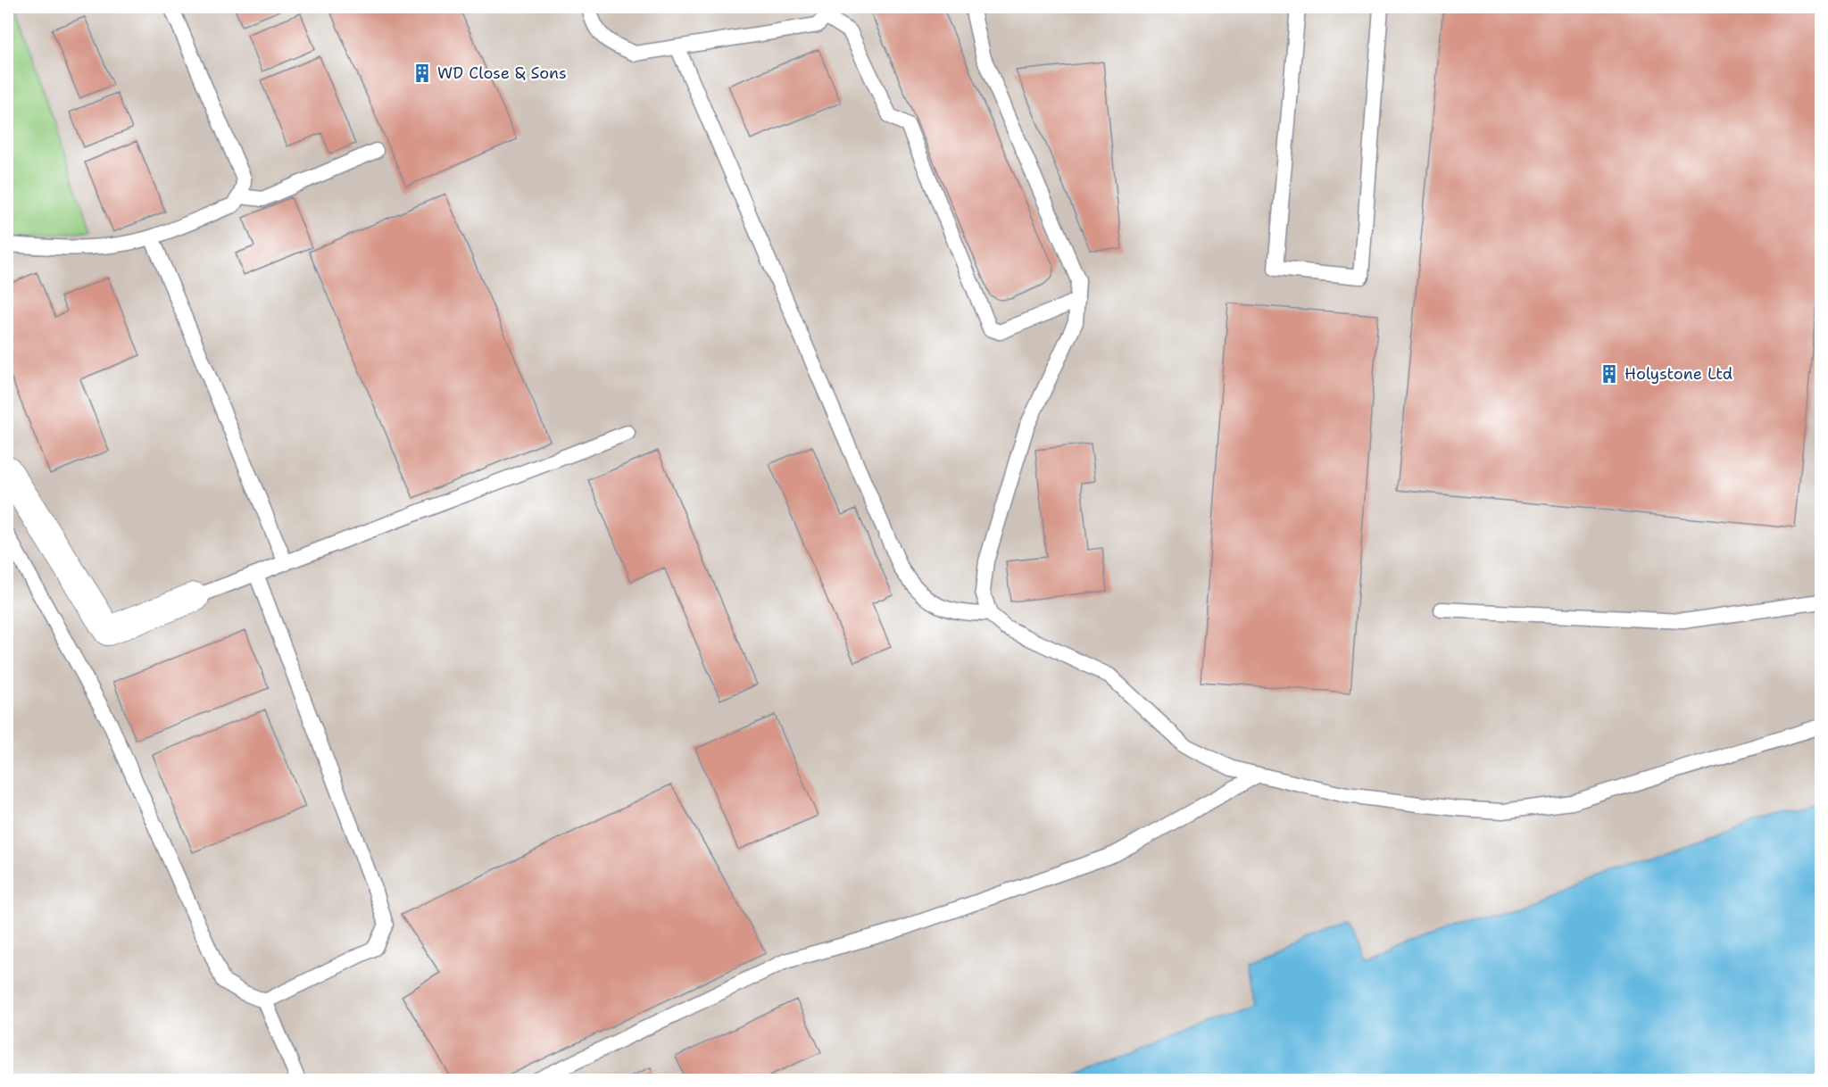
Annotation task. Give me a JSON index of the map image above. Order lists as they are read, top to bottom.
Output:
{
  "places": {
    "building": ["WD Close & Sons", "Holystone Ltd"]
  }
}
